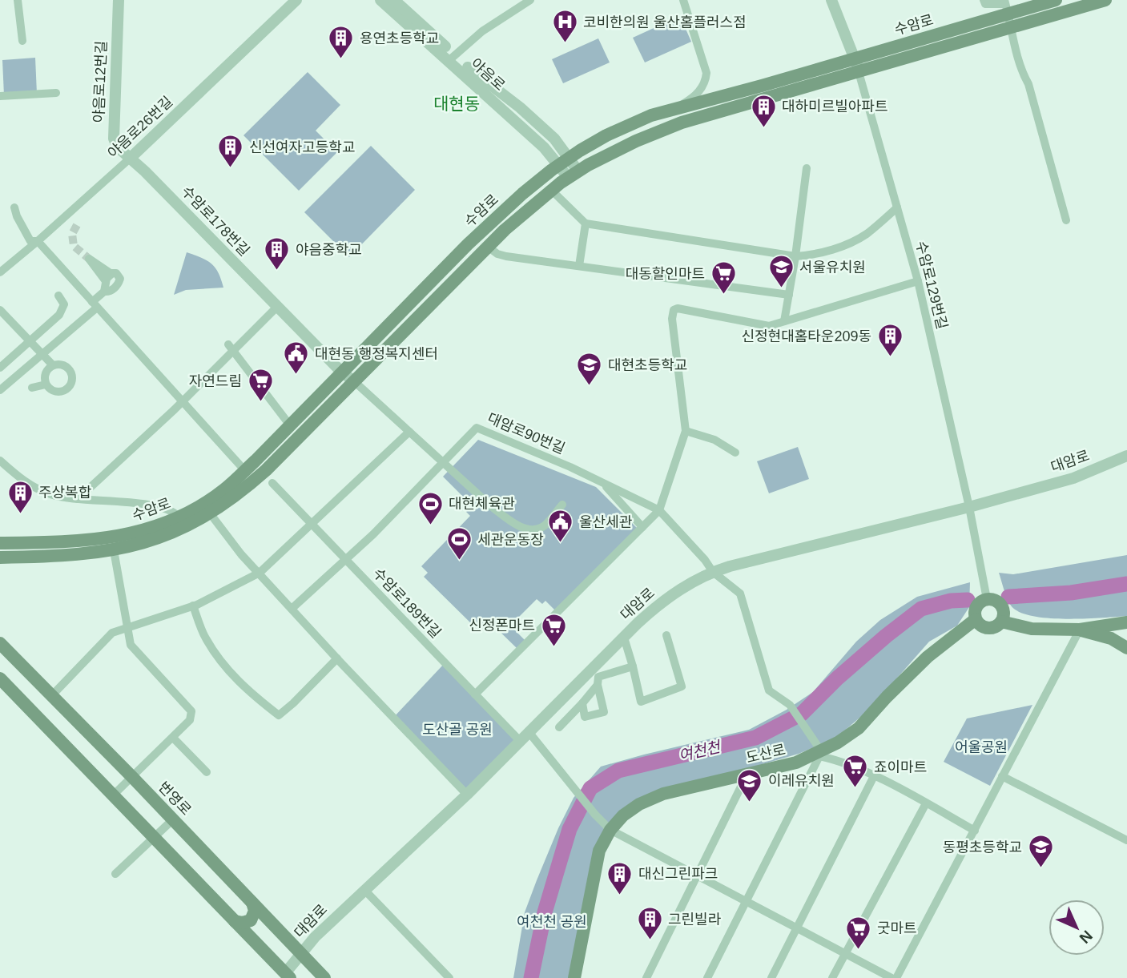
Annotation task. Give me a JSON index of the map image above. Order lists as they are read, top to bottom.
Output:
{
  "streets": {
    "main road": ["수암로", "도산로", "번영로"],
    "street": [
      "야음로",
      "야음로12번길",
      "야음로26번길",
      "수암로178번길",
      "수암로129번길",
      "대암로90번길",
      "대암로",
      "수암로189번길"
    ]
  },
  "crossings": [
    ["수암로", "야음로"],
    ["수암로", "수암로178번길"],
    ["수암로", "수암로129번길"],
    ["야음로12번길", "야음로26번길"],
    ["야음로12번길", "수암로178번길"],
    ["야음로26번길", "수암로178번길"],
    ["수암로129번길", "대암로"],
    ["수암로129번길", "도산로"],
    ["대암로90번길", "대암로"],
    ["대암로90번길", "수암로189번길"],
    ["대암로90번길", "도산로"],
    ["대암로", "수암로189번길"],
    ["대암로", "번영로"]
  ],
  "districts": ["대현동"],
  "water": ["여천천"],
  "parks": ["도산골 공원", "어울공원", "여천천 공원"],
  "places": {
    "hospital": ["코비한의원 울산홈플러스점"],
    "building": [
      "용연초등학교",
      "대하미르빌아파트",
      "신선여자고등학교",
      "야음중학교",
      "신정현대홈타운209동",
      "주상복합",
      "대신그린파크",
      "그린빌라"
    ],
    "school or university": [
      "서울유치원",
      "대현초등학교",
      "이레유치원",
      "동평초등학교"
    ],
    "supermarket": [
      "대동할인마트",
      "자연드림",
      "신정폰마트",
      "죠이마트",
      "굿마트"
    ],
    "public building": ["대현동 행정복지센터", "울산세관"],
    "sports": ["대현체육관", "세관운동장"]
  },
  "north": "bottom right"
}
